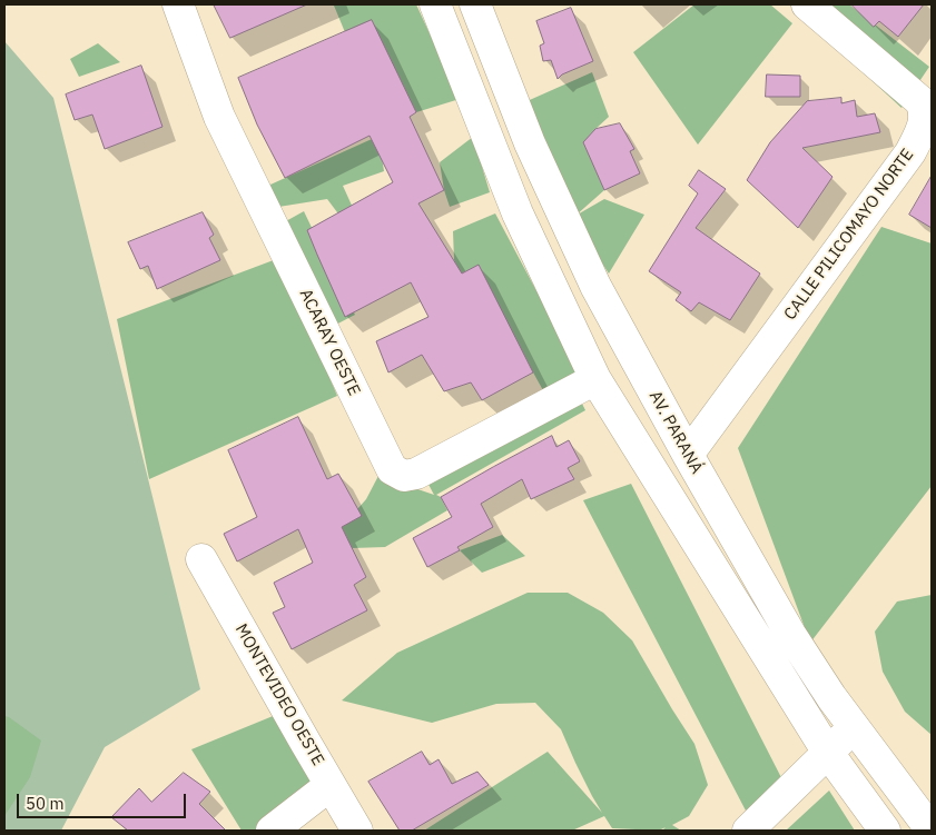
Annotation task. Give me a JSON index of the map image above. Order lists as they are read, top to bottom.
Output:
{
  "streets": {
    "street": [
      "CALLE PILICOMAYO NORTE",
      "ACARAY OESTE",
      "AV. PARANÁ",
      "MONTEVIDEO OESTE"
    ]
  },
  "crossings": [
    ["CALLE PILICOMAYO NORTE", "AV. PARANÁ"]
  ],
  "scale_bar": "50 m"
}
